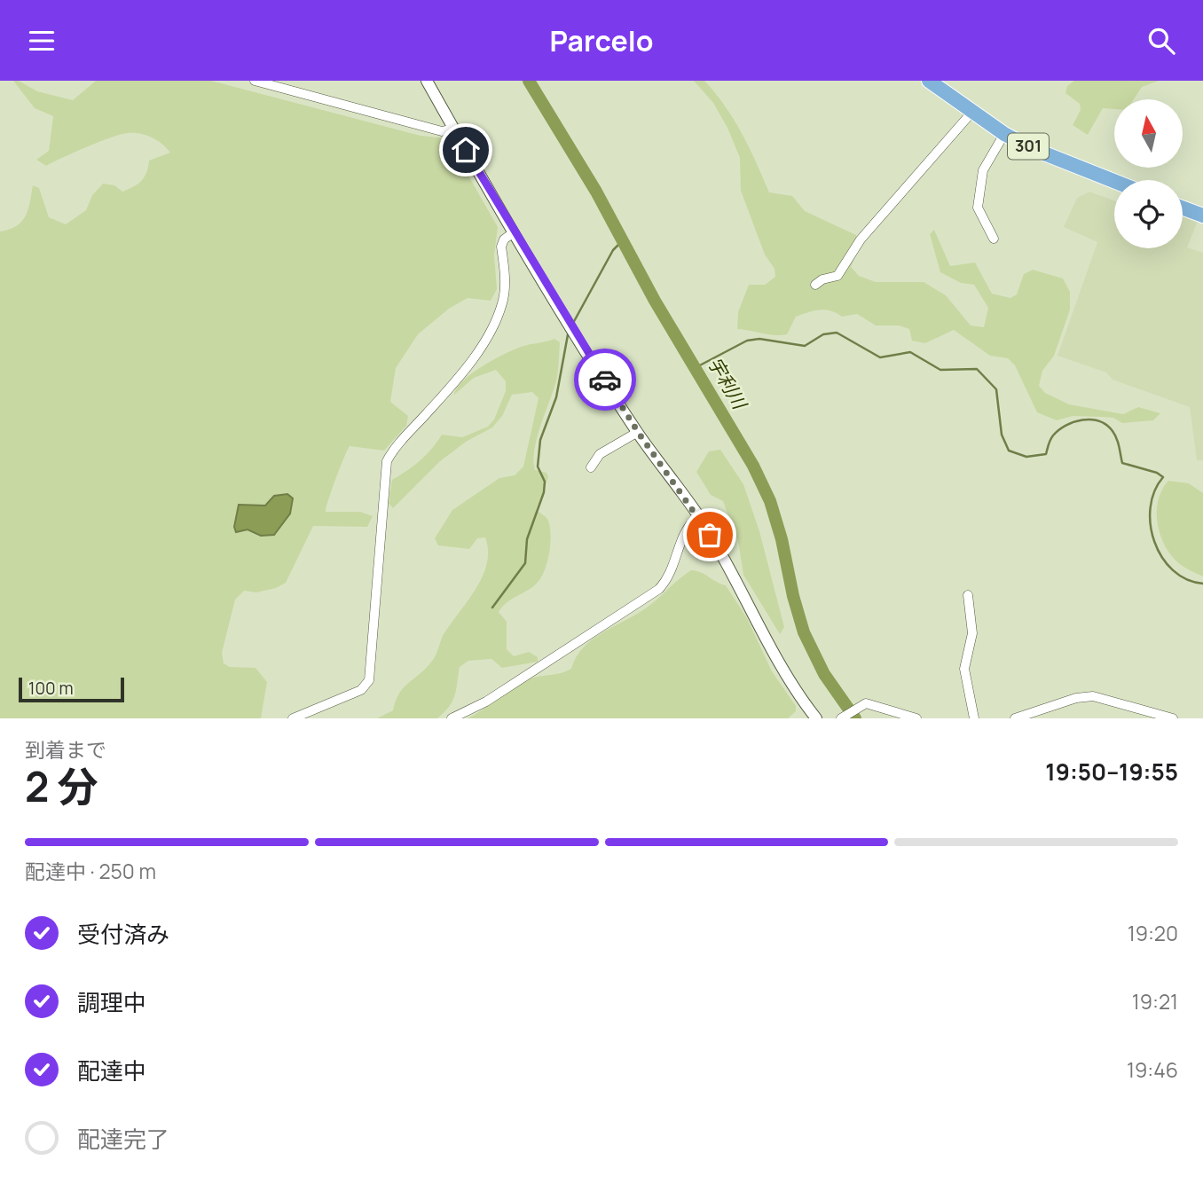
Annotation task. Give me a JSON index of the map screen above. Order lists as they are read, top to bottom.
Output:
{
  "streets": {
    "highway": ["301"]
  },
  "water": ["宇利川"],
  "scale_bar": "100 m",
  "north": "top",
  "page": {
    "header": "Parcelo",
    "scale": "100 m",
    "heading": ["2 分", "到着まで", "19:50–19:55"],
    "bar": "配達中 · 250 m",
    "list": [
      ["受付済み", "19:20"],
      ["調理中", "19:21"],
      ["配達中", "19:46"],
      "配達完了"
    ]
  }
}
